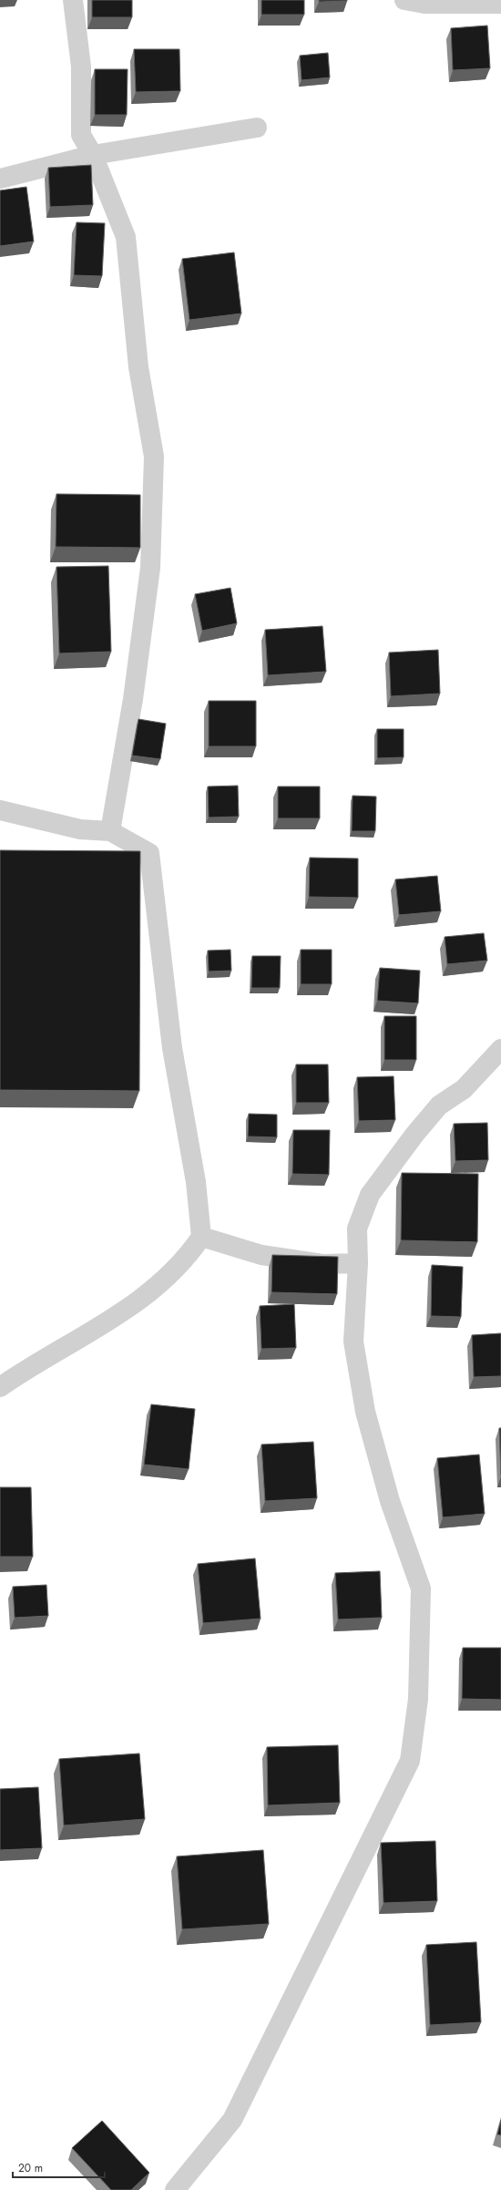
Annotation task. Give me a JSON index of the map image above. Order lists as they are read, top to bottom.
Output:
{
  "scale_bar": "20 m"
}
